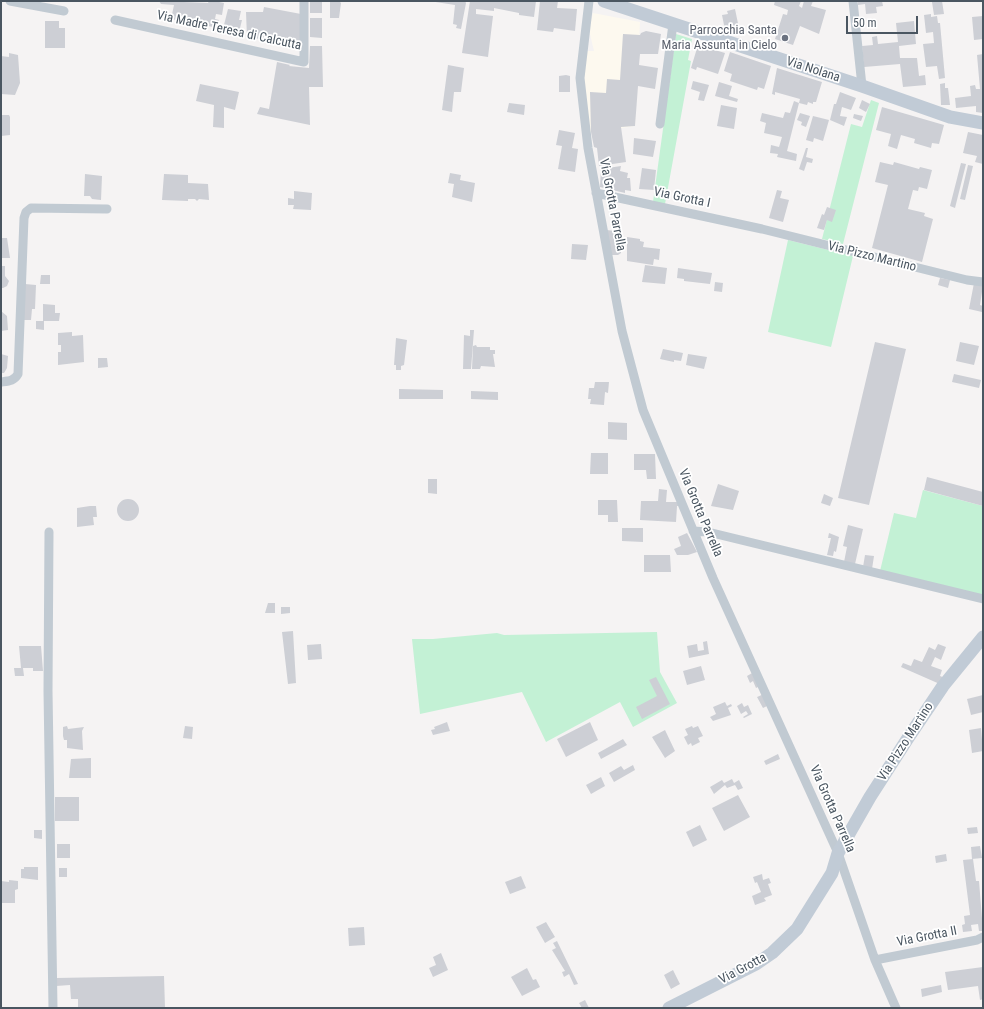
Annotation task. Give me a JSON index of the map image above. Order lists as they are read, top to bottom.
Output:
{
  "streets": {
    "street": [
      "Via Madre Teresa di Calcutta",
      "Via Nolana",
      "Via Grotta I",
      "Via Grotta Parrella",
      "Via Pizzo Martino",
      "Via Grotta II",
      "Via Grotta"
    ]
  },
  "crossings": [
    ["Via Grotta I", "Via Grotta Parrella"],
    ["Via Grotta I", "Via Pizzo Martino"],
    ["Via Grotta Parrella", "Via Pizzo Martino"],
    ["Via Grotta Parrella", "Via Grotta II"],
    ["Via Grotta Parrella", "Via Grotta"],
    ["Via Pizzo Martino", "Via Grotta"]
  ],
  "places": ["Parrocchia Santa Maria Assunta in Cielo"],
  "scale_bar": "50 m"
}
